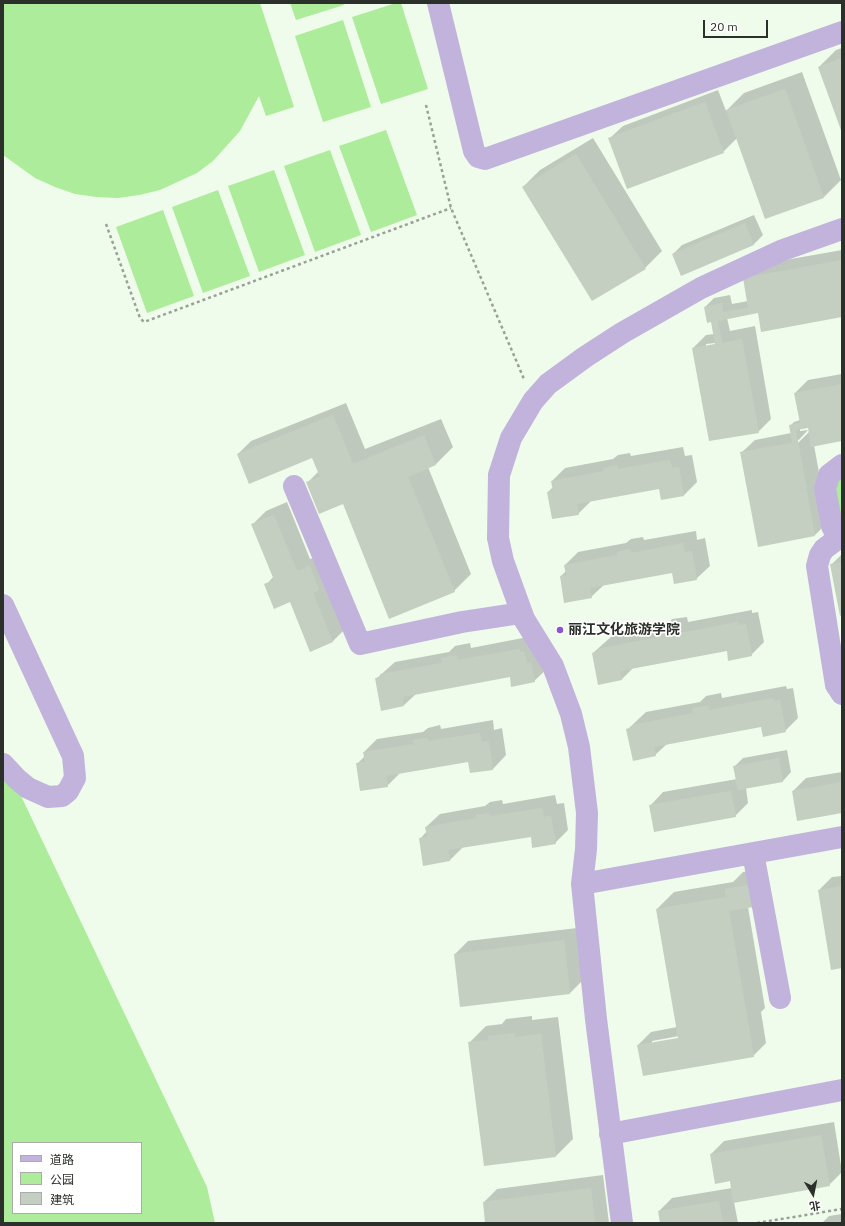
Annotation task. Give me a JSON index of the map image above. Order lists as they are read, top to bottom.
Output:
{
  "places": ["丽江文化旅游学院"],
  "legend": ["道路", "公园", "建筑"],
  "scale_bar": "20 m",
  "north": "bottom"
}
